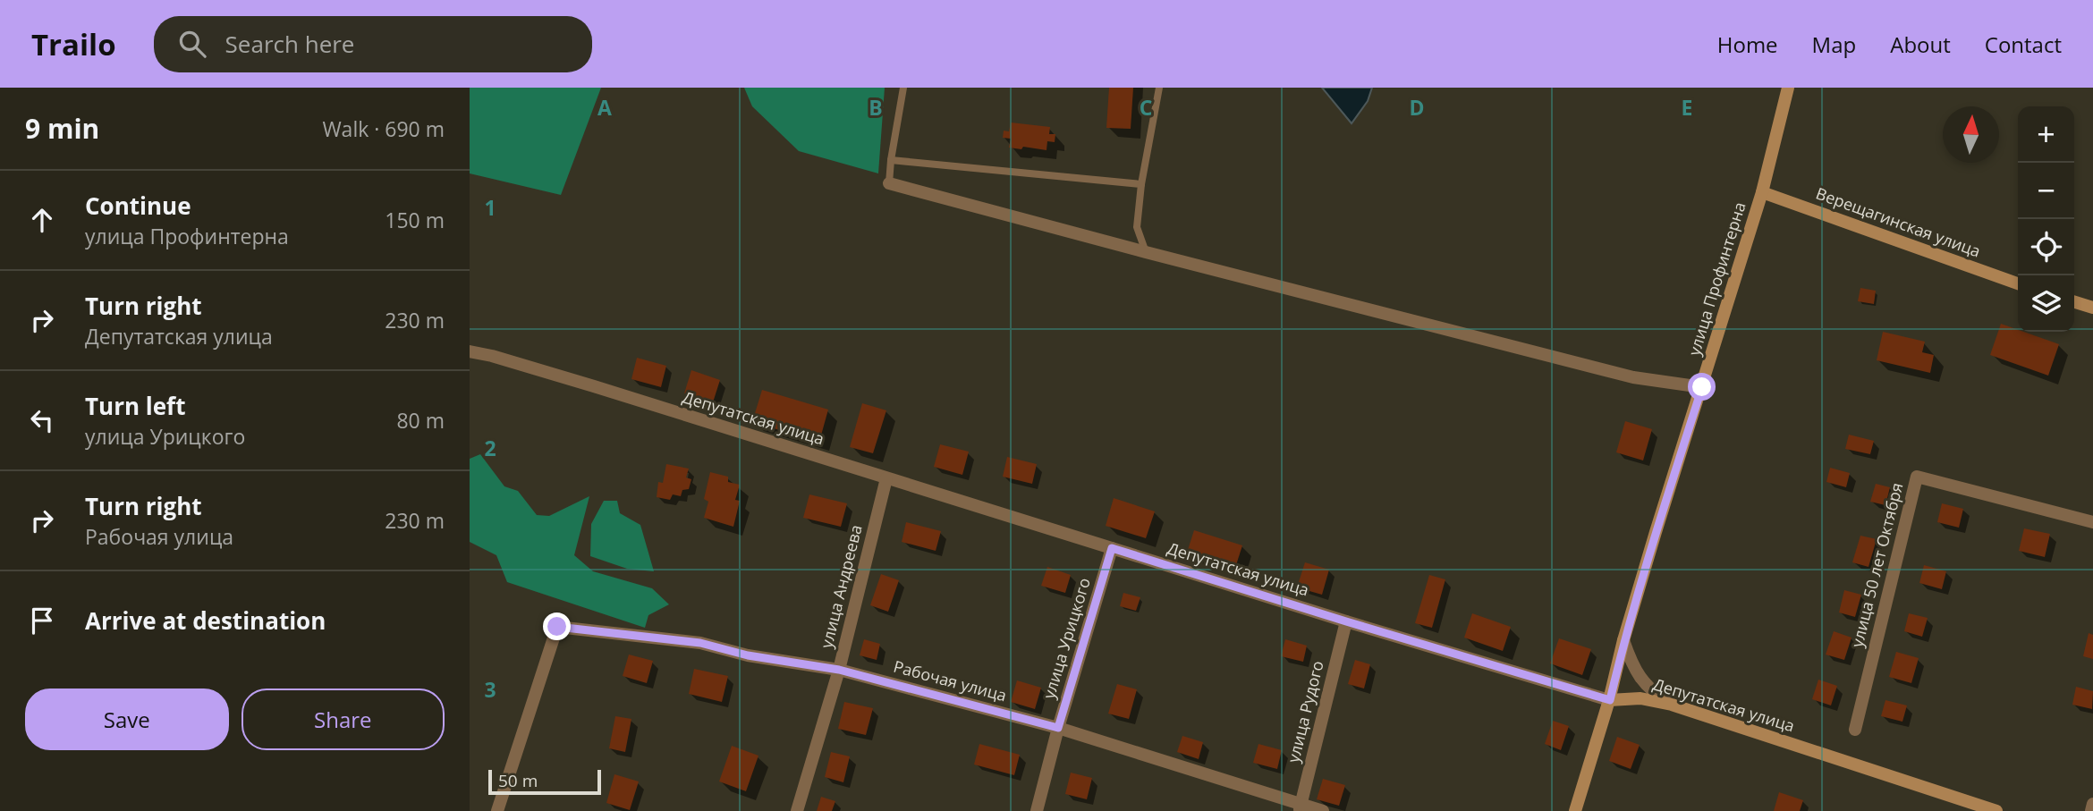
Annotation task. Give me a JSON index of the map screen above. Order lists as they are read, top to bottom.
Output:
{
  "streets": {
    "main road": ["Верещагинская улица", "улица Профинтерна", "Депутатская улица"],
    "street": [
      "улица 50 лет Октября",
      "улица Андреева",
      "улица Урицкого",
      "Рабочая улица",
      "улица Рудого"
    ]
  },
  "crossings": [
    ["Верещагинская улица", "улица Профинтерна"],
    ["улица Профинтерна", "Депутатская улица"],
    ["Депутатская улица", "улица Андреева"],
    ["Депутатская улица", "улица Урицкого"],
    ["Депутатская улица", "улица Рудого"],
    ["улица Андреева", "Рабочая улица"],
    ["улица Урицкого", "Рабочая улица"],
    ["Рабочая улица", "улица Рудого"]
  ],
  "scale_bar": "50 m",
  "north": "top",
  "page": {
    "header": "Trailo",
    "search": "Search here",
    "nav": [
      "Home",
      "Map",
      "About",
      "Contact"
    ],
    "heading": ["9 min", "Walk · 690 m"],
    "map_buttons": ["+", "−"],
    "list": [
      ["Continue", "улица Профинтерна", "150 m"],
      ["Turn right", "Депутатская улица", "230 m"],
      ["Turn left", "улица Урицкого", "80 m"],
      ["Turn right", "Рабочая улица", "230 m"],
      "Arrive at destination"
    ],
    "buttons": ["Save", "Share"],
    "scale": "50 m"
  },
  "grid": {
    "columns": [
      "A",
      "B",
      "C",
      "D",
      "E"
    ],
    "rows": ["1", "2", "3"]
  }
}
